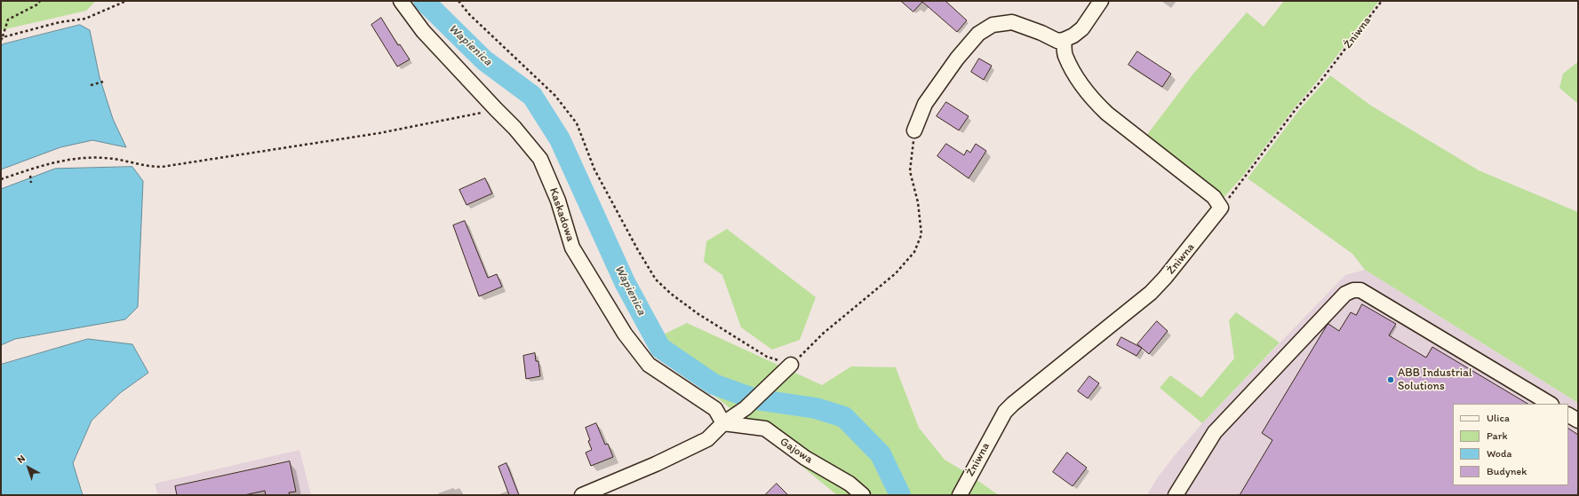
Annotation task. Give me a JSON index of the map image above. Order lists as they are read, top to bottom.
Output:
{
  "streets": {
    "street": ["Żniwna", "Kaskadowa", "Gajowa"]
  },
  "crossings": [
    ["Kaskadowa", "Gajowa"]
  ],
  "water": ["Wapienica"],
  "places": ["ABB Industrial Solutions"],
  "legend": [
    "Ulica",
    "Park",
    "Woda",
    "Budynek"
  ],
  "north": "top left"
}
